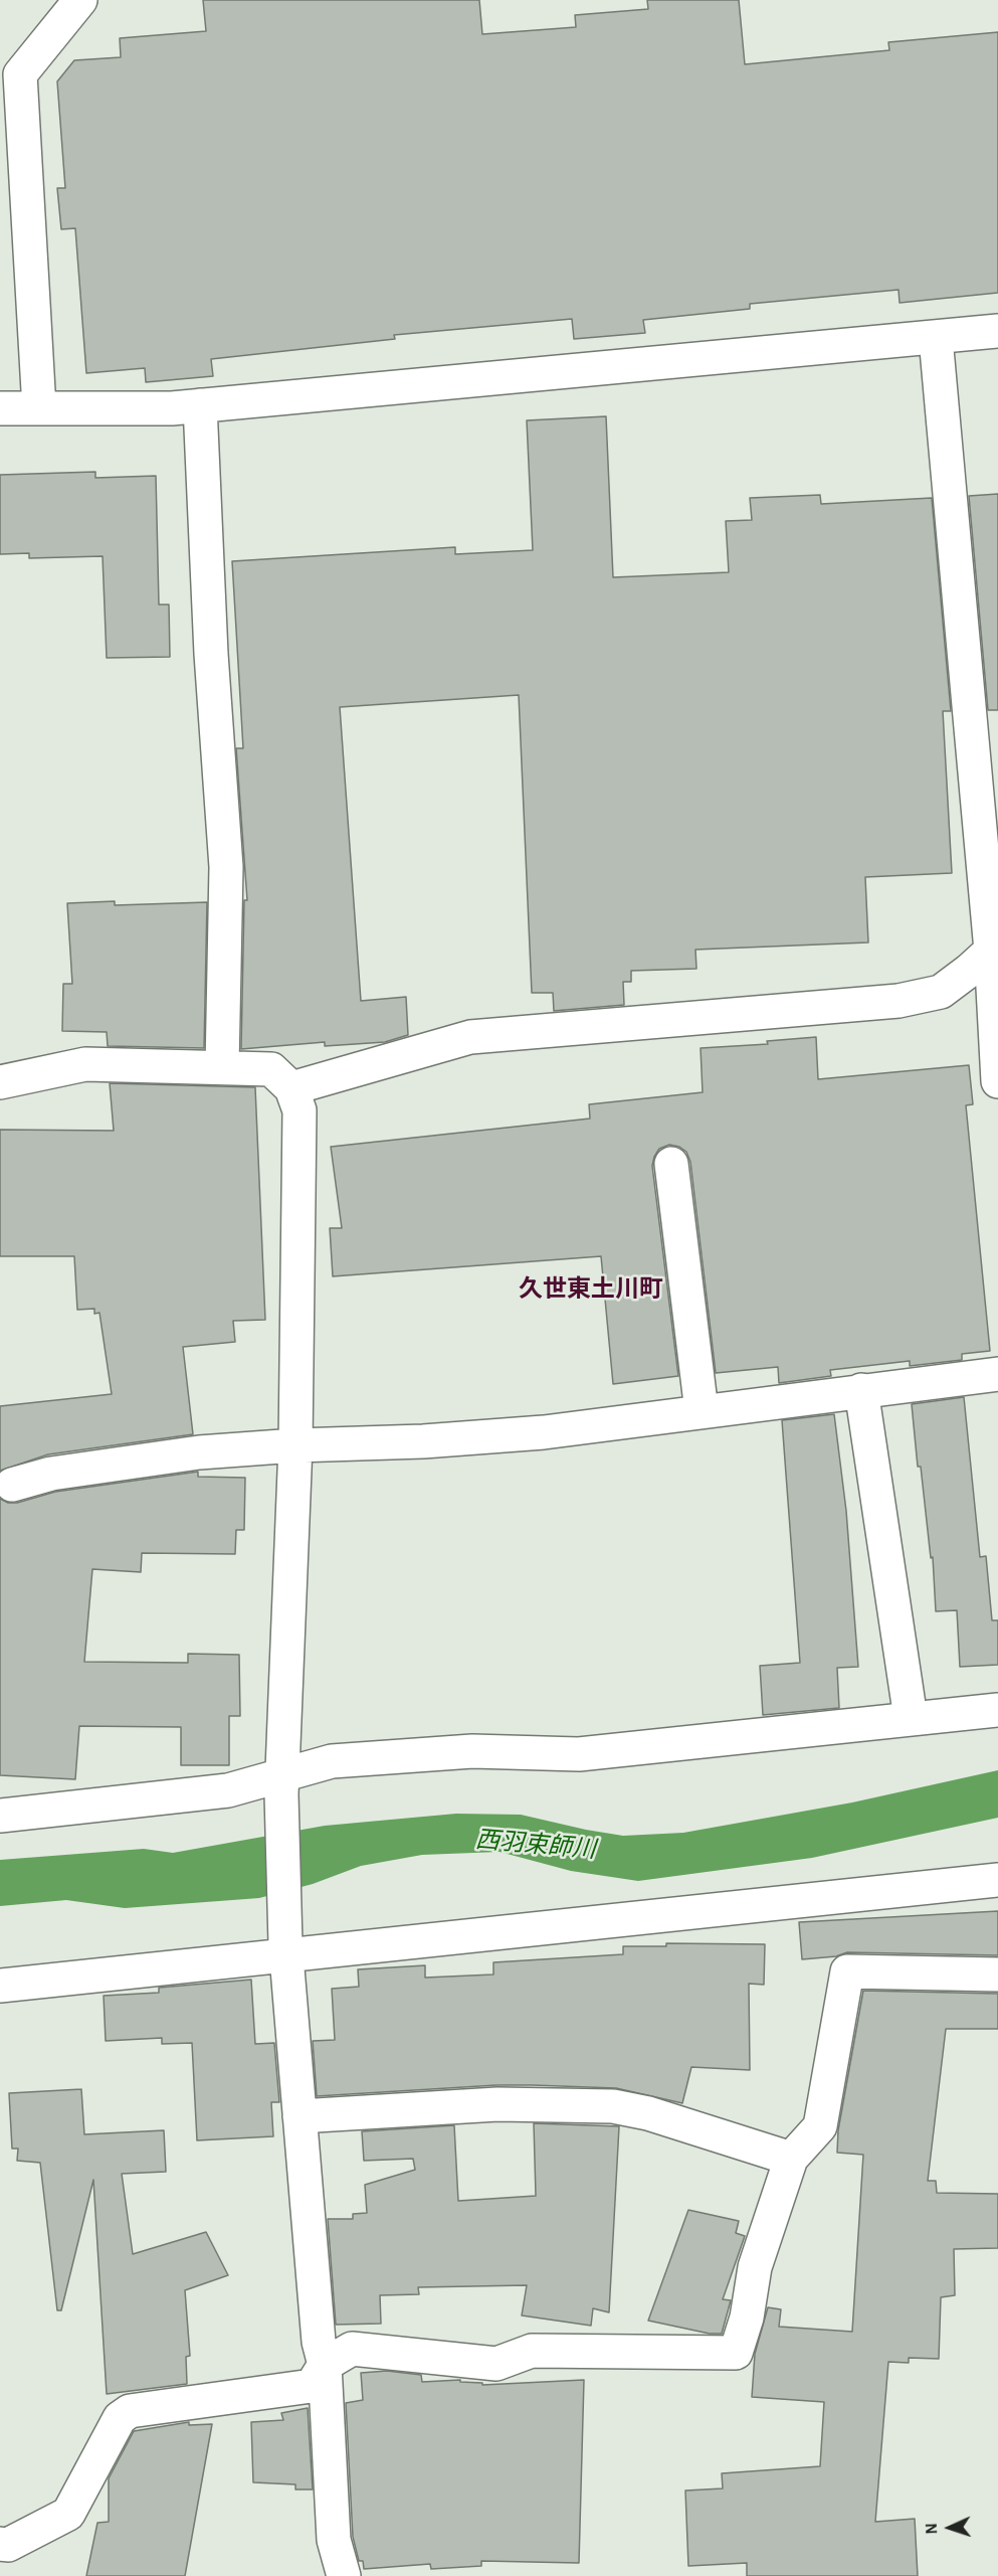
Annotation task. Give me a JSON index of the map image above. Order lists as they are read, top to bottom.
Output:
{
  "districts": ["久世東土川町"],
  "water": ["西羽束師川"],
  "north": "left"
}
